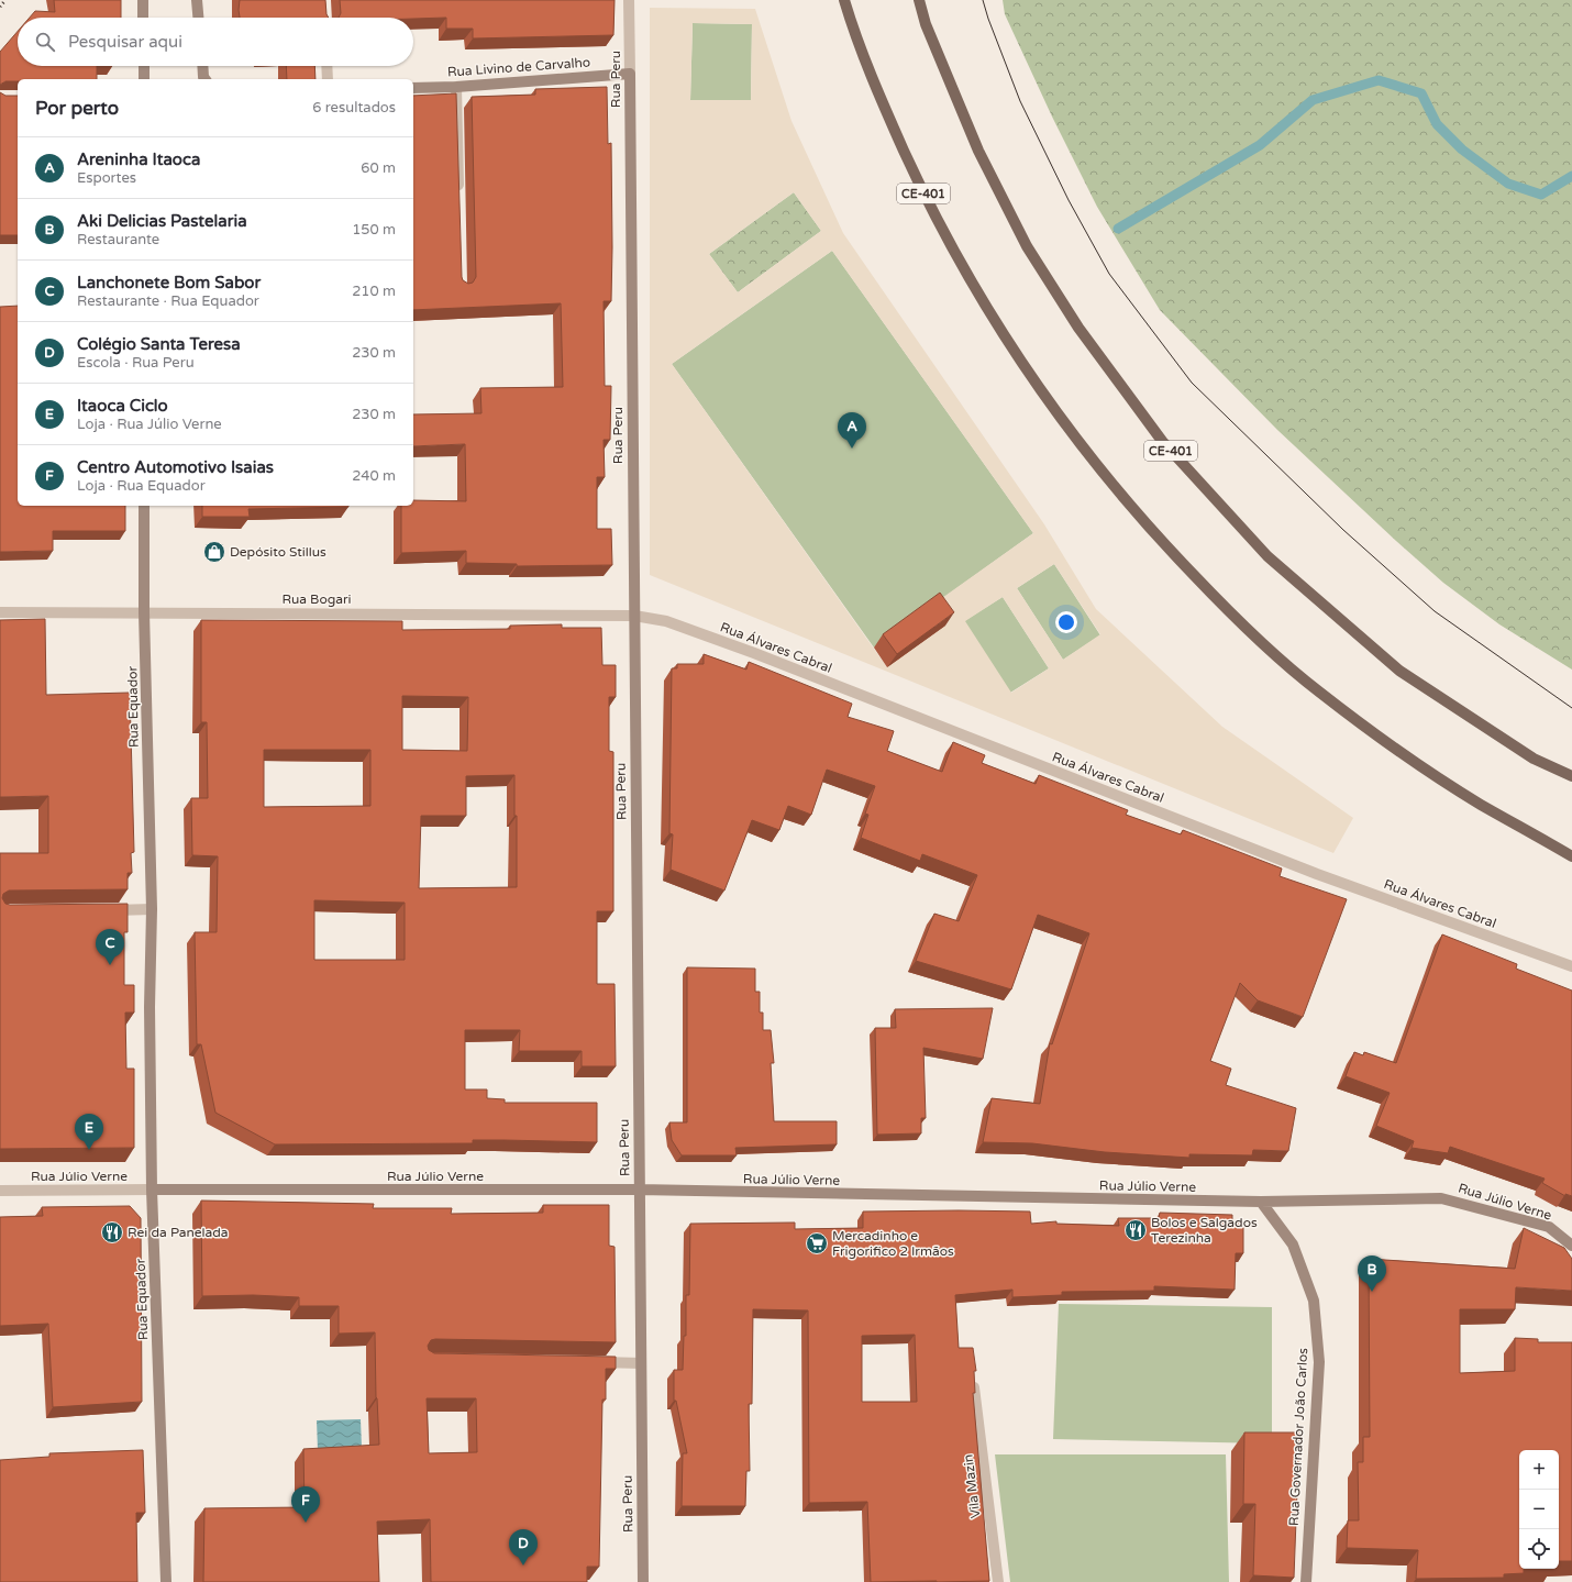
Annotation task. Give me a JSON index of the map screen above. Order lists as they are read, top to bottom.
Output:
{
  "streets": {
    "main road": ["CE-401"],
    "street": [
      "Rua Livino de Carvalho",
      "Rua Peru",
      "Rua Bogari",
      "Rua Álvares Cabral",
      "Rua Equador",
      "Rua Júlio Verne",
      "Rua Governador João Carlos",
      "Vila Mazin"
    ]
  },
  "crossings": [
    ["Rua Livino de Carvalho", "Rua Peru"],
    ["Rua Peru", "Rua Bogari"],
    ["Rua Peru", "Rua Álvares Cabral"],
    ["Rua Peru", "Rua Júlio Verne"],
    ["Rua Bogari", "Rua Álvares Cabral"],
    ["Rua Bogari", "Rua Equador"],
    ["Rua Equador", "Rua Júlio Verne"],
    ["Rua Júlio Verne", "Rua Governador João Carlos"]
  ],
  "places": {
    "shop": ["Depósito Stillus"],
    "restaurant": ["Bolos e Salgados Terezinha", "Rei da Panelada"],
    "supermarket": ["Mercadinho e Frigorifico 2 Irmãos"]
  },
  "page": {
    "search": "Pesquisar aqui",
    "heading": ["Por perto", "6 resultados"],
    "list": [
      {
        "mark": "A",
        "name": "Areninha Itaoca",
        "note": "Esportes",
        "value": "60 m"
      },
      {
        "mark": "B",
        "name": "Aki Delicias Pastelaria",
        "note": "Restaurante",
        "value": "150 m"
      },
      {
        "mark": "C",
        "name": "Lanchonete Bom Sabor",
        "note": "Restaurante · Rua Equador",
        "value": "210 m"
      },
      {
        "mark": "D",
        "name": "Colégio Santa Teresa",
        "note": "Escola · Rua Peru",
        "value": "230 m"
      },
      {
        "mark": "E",
        "name": "Itaoca Ciclo",
        "note": "Loja · Rua Júlio Verne",
        "value": "230 m"
      },
      {
        "mark": "F",
        "name": "Centro Automotivo Isaias",
        "note": "Loja · Rua Equador",
        "value": "240 m"
      }
    ],
    "pins": [
      "A",
      "C",
      "E",
      "B",
      "F",
      "D"
    ],
    "map_buttons": ["+", "−"]
  }
}
